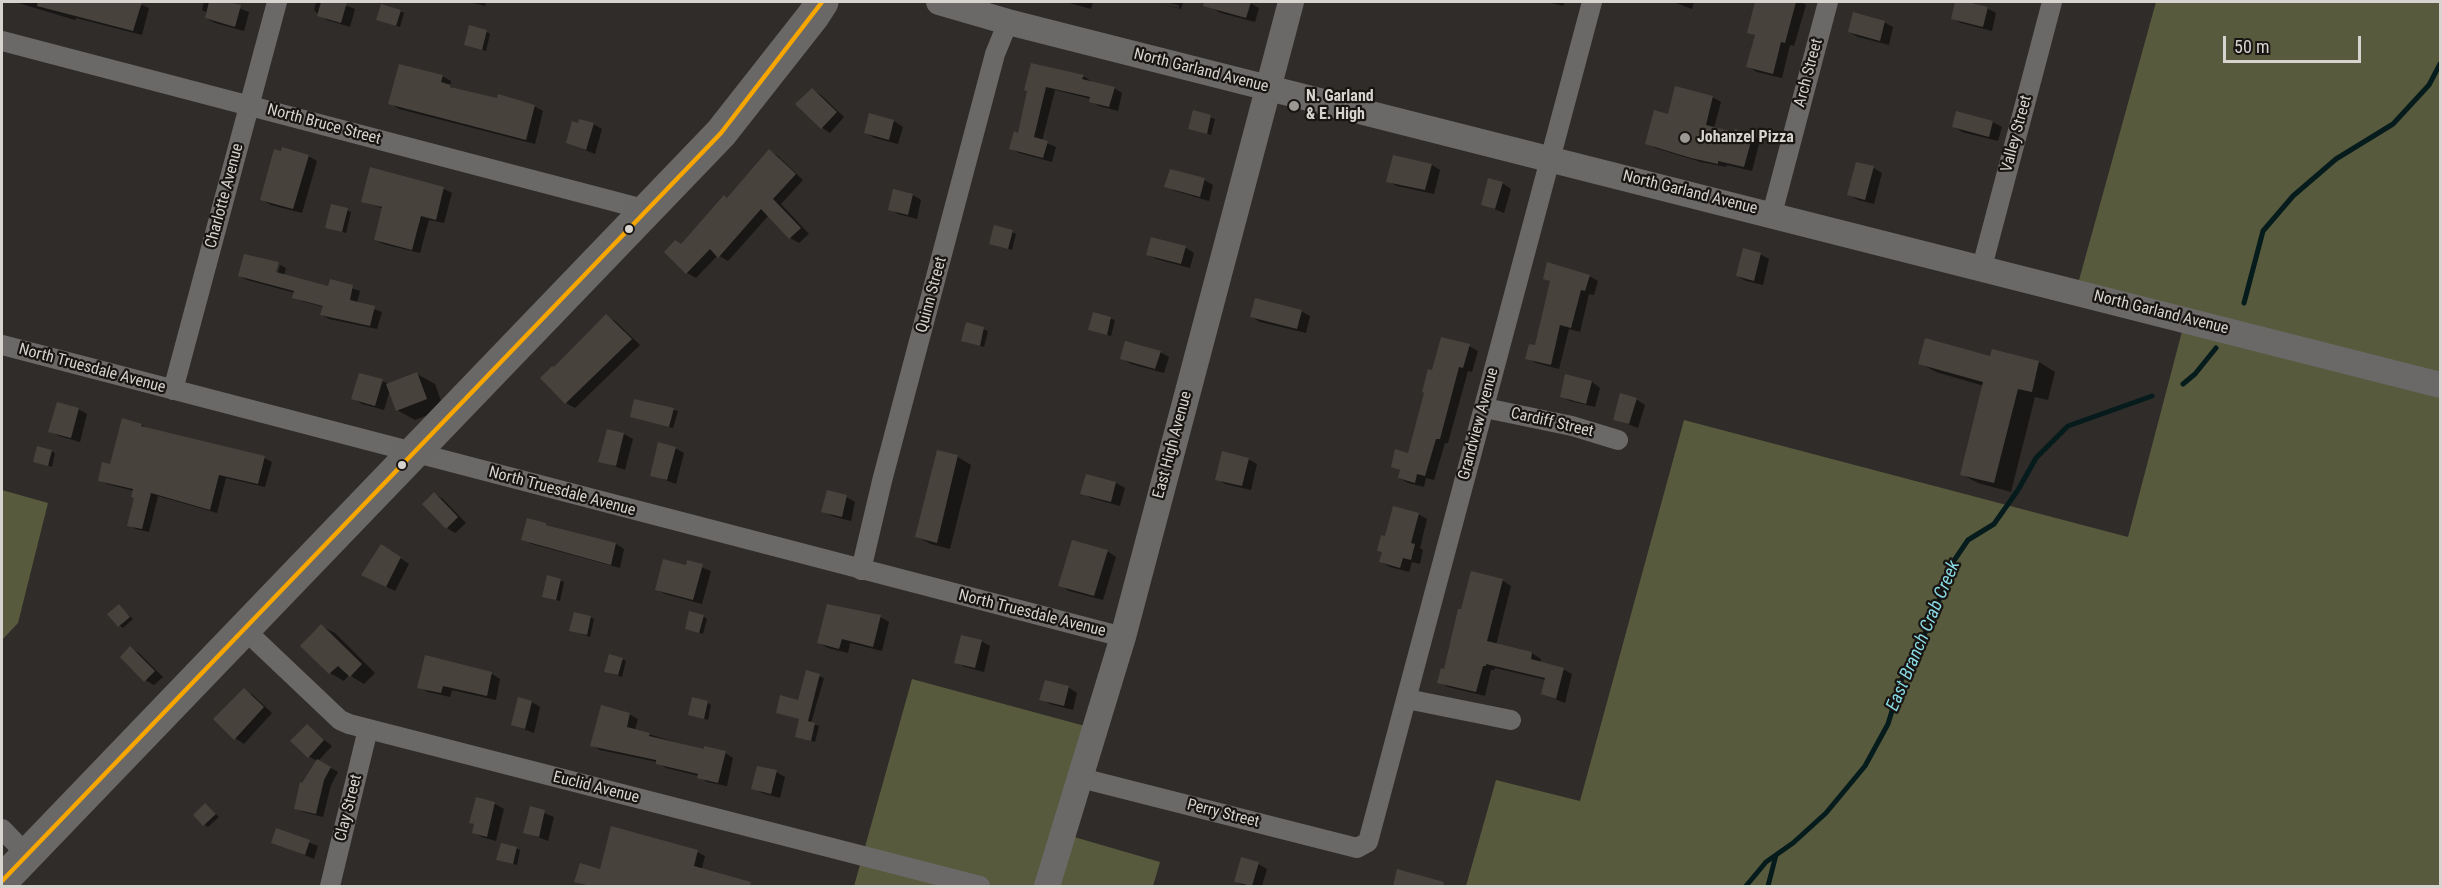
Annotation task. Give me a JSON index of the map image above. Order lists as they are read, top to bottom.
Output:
{
  "streets": {
    "street": [
      "North Garland Avenue",
      "Arch Street",
      "North Bruce Street",
      "Valley Street",
      "Charlotte Avenue",
      "Quinn Street",
      "North Truesdale Avenue",
      "Cardiff Street",
      "Grandview Avenue",
      "East High Avenue",
      "Euclid Avenue",
      "Clay Street",
      "Perry Street"
    ]
  },
  "crossings": [
    ["North Garland Avenue", "Arch Street"],
    ["North Garland Avenue", "Valley Street"],
    ["North Garland Avenue", "Quinn Street"],
    ["North Garland Avenue", "Grandview Avenue"],
    ["North Garland Avenue", "East High Avenue"],
    ["North Bruce Street", "Charlotte Avenue"],
    ["Charlotte Avenue", "North Truesdale Avenue"],
    ["Quinn Street", "North Truesdale Avenue"],
    ["North Truesdale Avenue", "East High Avenue"],
    ["Cardiff Street", "Grandview Avenue"],
    ["Grandview Avenue", "Perry Street"],
    ["East High Avenue", "Perry Street"],
    ["Euclid Avenue", "Clay Street"]
  ],
  "water": ["East Branch Crab Creek"],
  "places": ["N. Garland & E. High", "Johanzel Pizza"],
  "scale_bar": "50 m"
}
